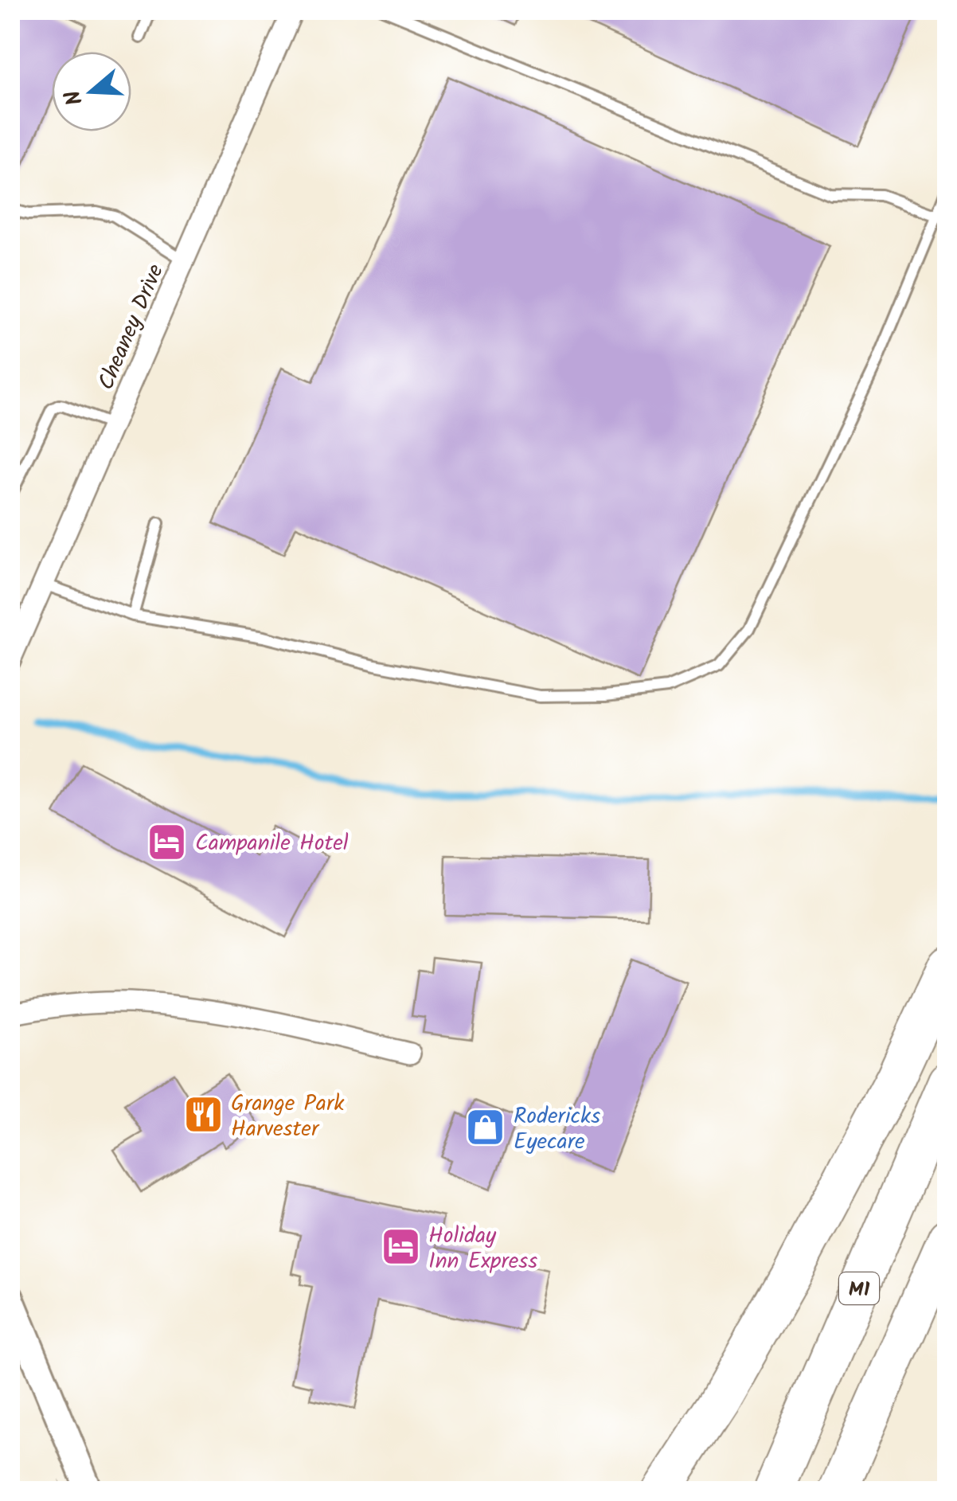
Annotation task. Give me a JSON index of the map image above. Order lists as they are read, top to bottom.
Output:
{
  "streets": {
    "highway": ["M1"],
    "street": ["Cheaney Drive"]
  },
  "places": {
    "hotel": ["Campanile Hotel", "Holiday Inn Express"],
    "restaurant": ["Grange Park Harvester"],
    "shop": ["Rodericks Eyecare"]
  },
  "north": "left"
}
